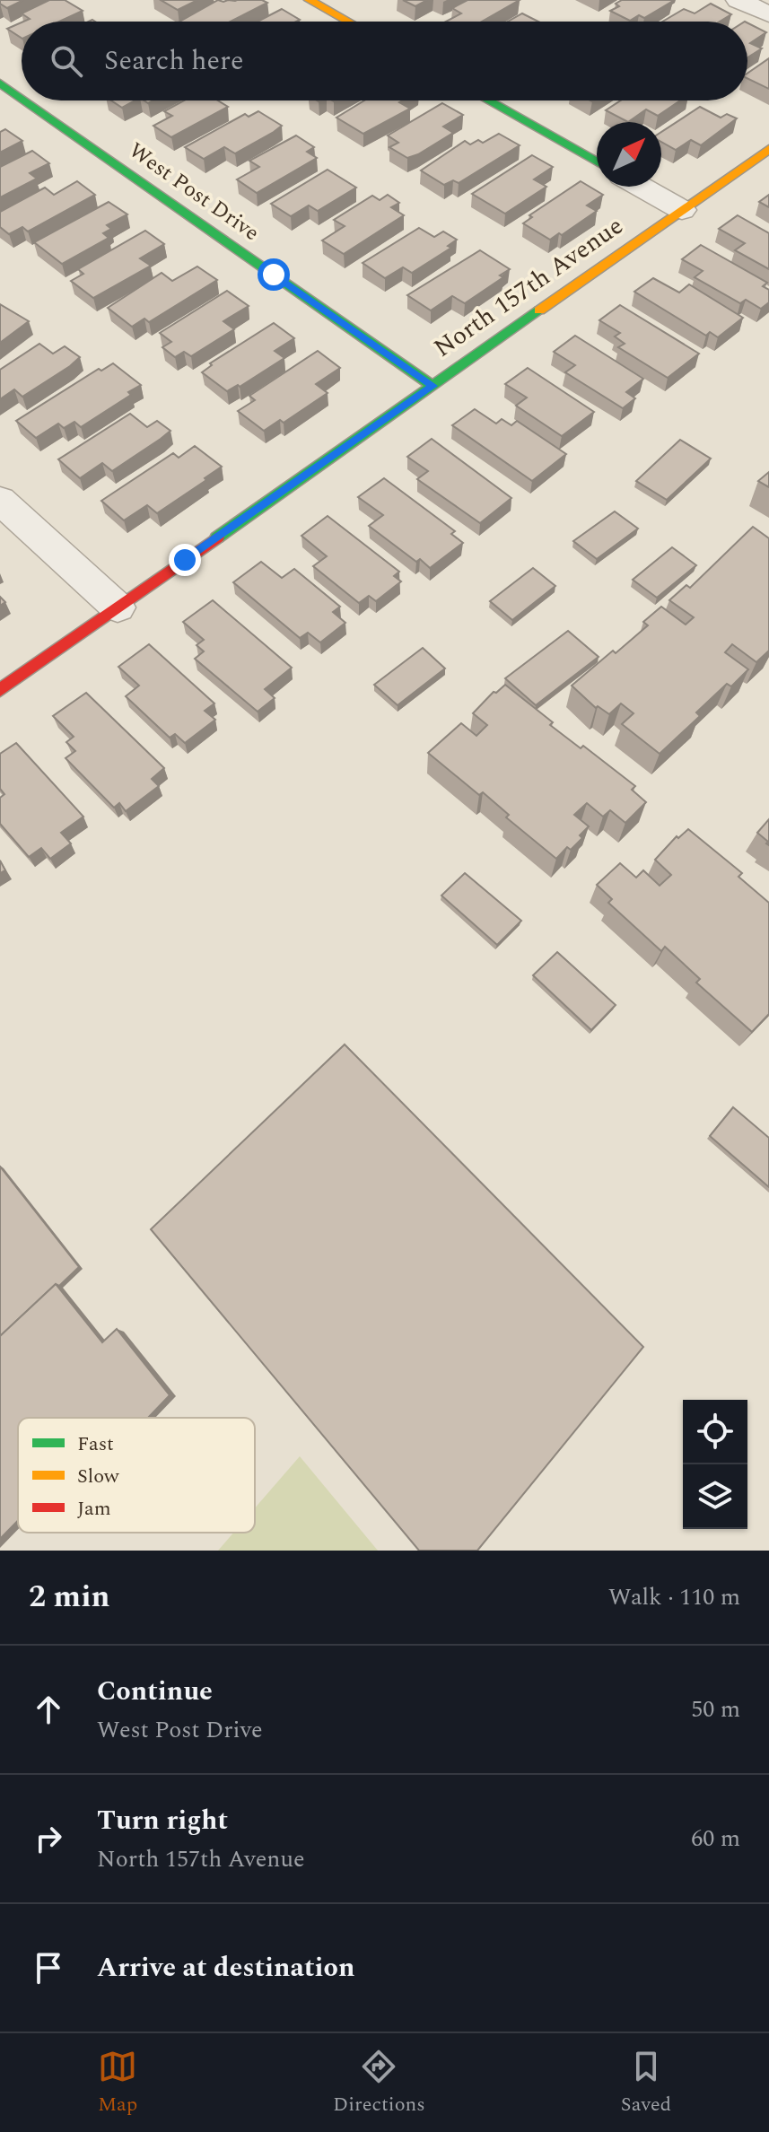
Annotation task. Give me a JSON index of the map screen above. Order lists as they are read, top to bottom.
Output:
{
  "streets": {
    "street": ["West Post Drive", "North 157th Avenue"]
  },
  "crossings": [
    ["West Post Drive", "North 157th Avenue"]
  ],
  "legend": ["Fast", "Slow", "Jam"],
  "north": "top right",
  "page": {
    "search": "Search here",
    "heading": ["2 min", "Walk · 110 m"],
    "list": [
      ["Continue", "West Post Drive", "50 m"],
      ["Turn right", "North 157th Avenue", "60 m"],
      "Arrive at destination"
    ],
    "nav": ["Map", "Directions", "Saved"]
  }
}
